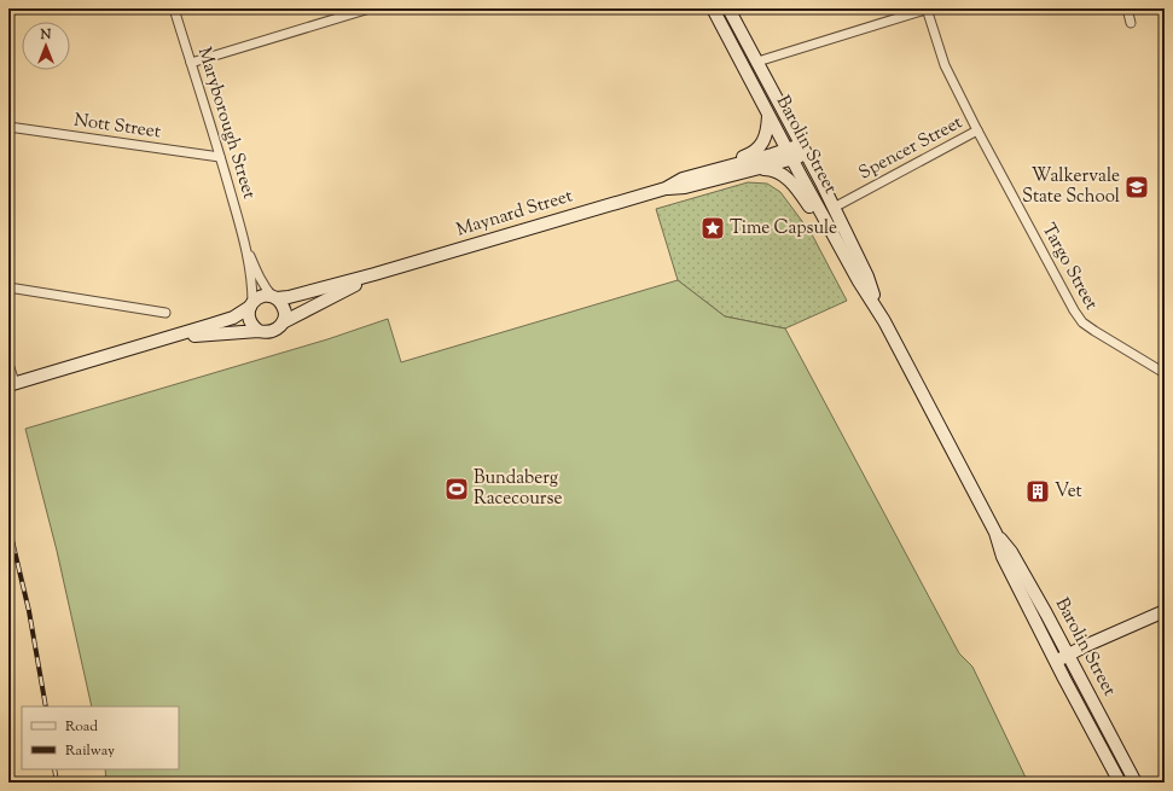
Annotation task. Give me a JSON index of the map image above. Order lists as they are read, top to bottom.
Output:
{
  "streets": {
    "main road": ["Barolin Street", "Maynard Street"],
    "street": [
      "Maryborough Street",
      "Nott Street",
      "Spencer Street",
      "Targo Street"
    ]
  },
  "crossings": [
    ["Maryborough Street", "Nott Street"],
    ["Maryborough Street", "Maynard Street"],
    ["Barolin Street", "Spencer Street"],
    ["Barolin Street", "Maynard Street"],
    ["Spencer Street", "Targo Street"]
  ],
  "places": {
    "school or university": ["Walkervale State School"],
    "place": ["Time Capsule"],
    "sports": ["Bundaberg Racecourse"],
    "building": ["Vet"]
  },
  "legend": ["Road", "Railway"],
  "north": "top"
}
